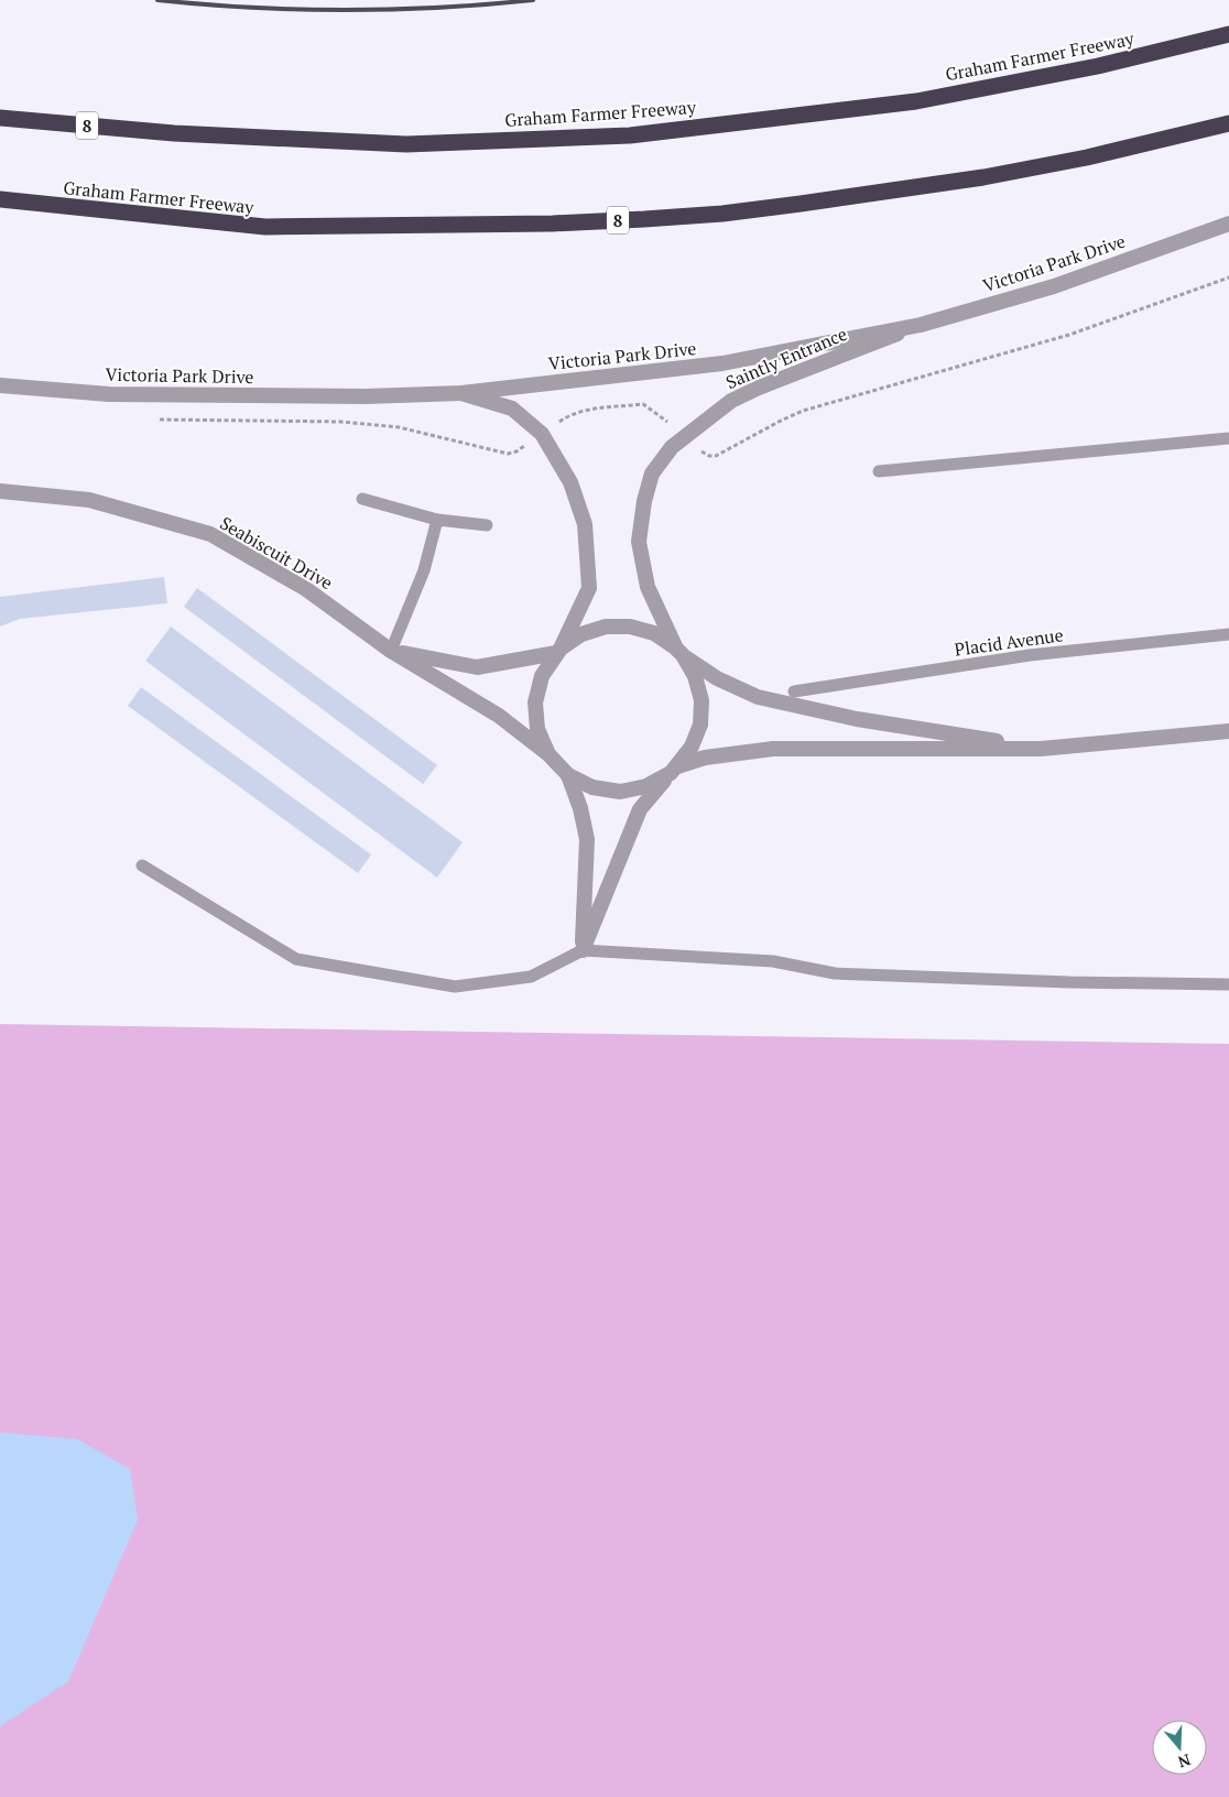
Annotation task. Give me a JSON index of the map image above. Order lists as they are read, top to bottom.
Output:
{
  "streets": {
    "highway": ["Graham Farmer Freeway", "8"],
    "street": ["Victoria Park Drive", "Saintly Entrance", "Seabiscuit Drive"],
    "lane": ["Placid Avenue"]
  },
  "crossings": [
    ["Victoria Park Drive", "Saintly Entrance"],
    ["Saintly Entrance", "Seabiscuit Drive"]
  ],
  "north": "bottom"
}
